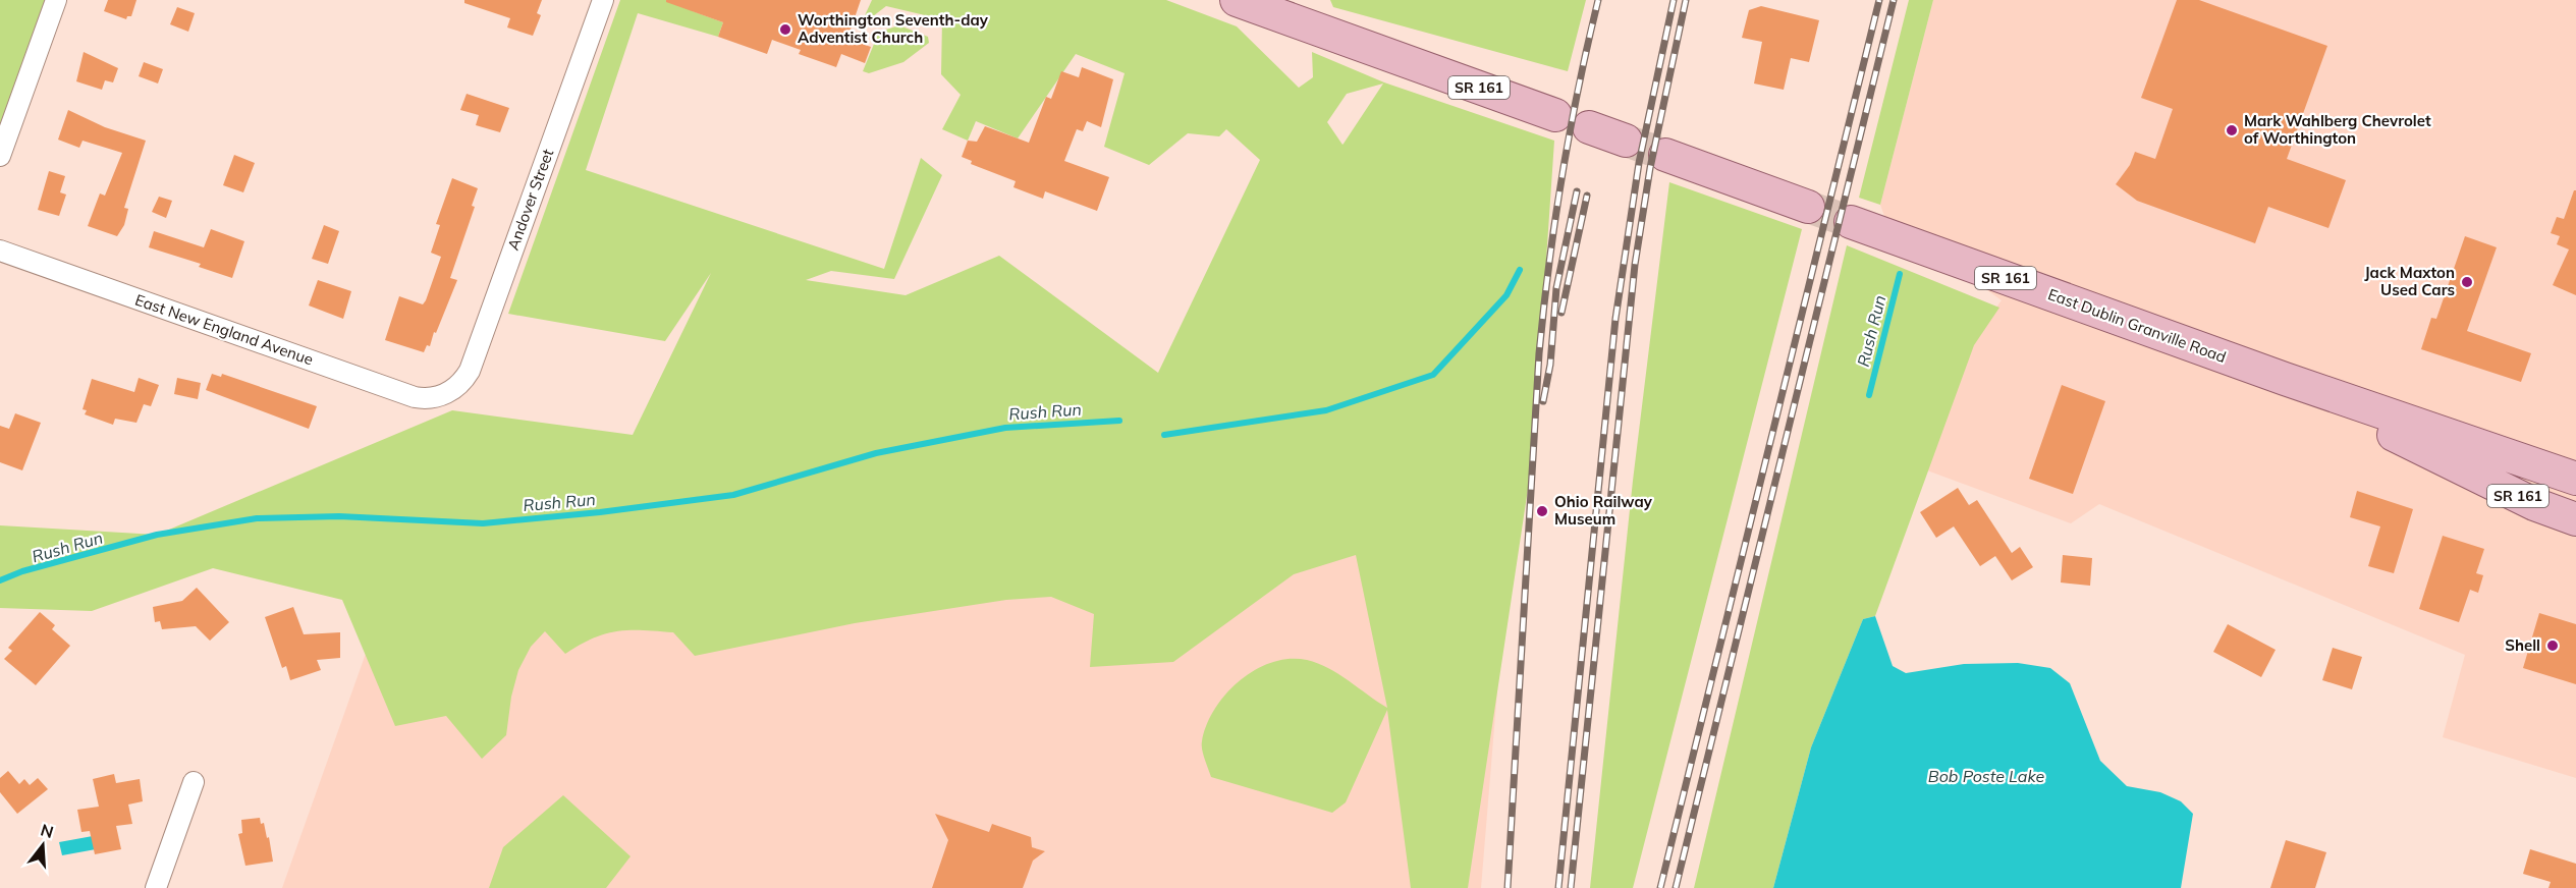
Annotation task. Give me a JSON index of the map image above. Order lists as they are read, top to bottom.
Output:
{
  "streets": {
    "main road": ["SR 161", "East Dublin Granville Road"],
    "street": ["Andover Street", "East New England Avenue"]
  },
  "crossings": [
    ["Andover Street", "East New England Avenue"]
  ],
  "water": ["Rush Run", "Bob Poste Lake"],
  "places": [
    "Worthington Seventh-day Adventist Church",
    "Mark Wahlberg Chevrolet of Worthington",
    "Jack Maxton Used Cars",
    "Ohio Railway Museum",
    "Shell"
  ],
  "north": "top"
}
